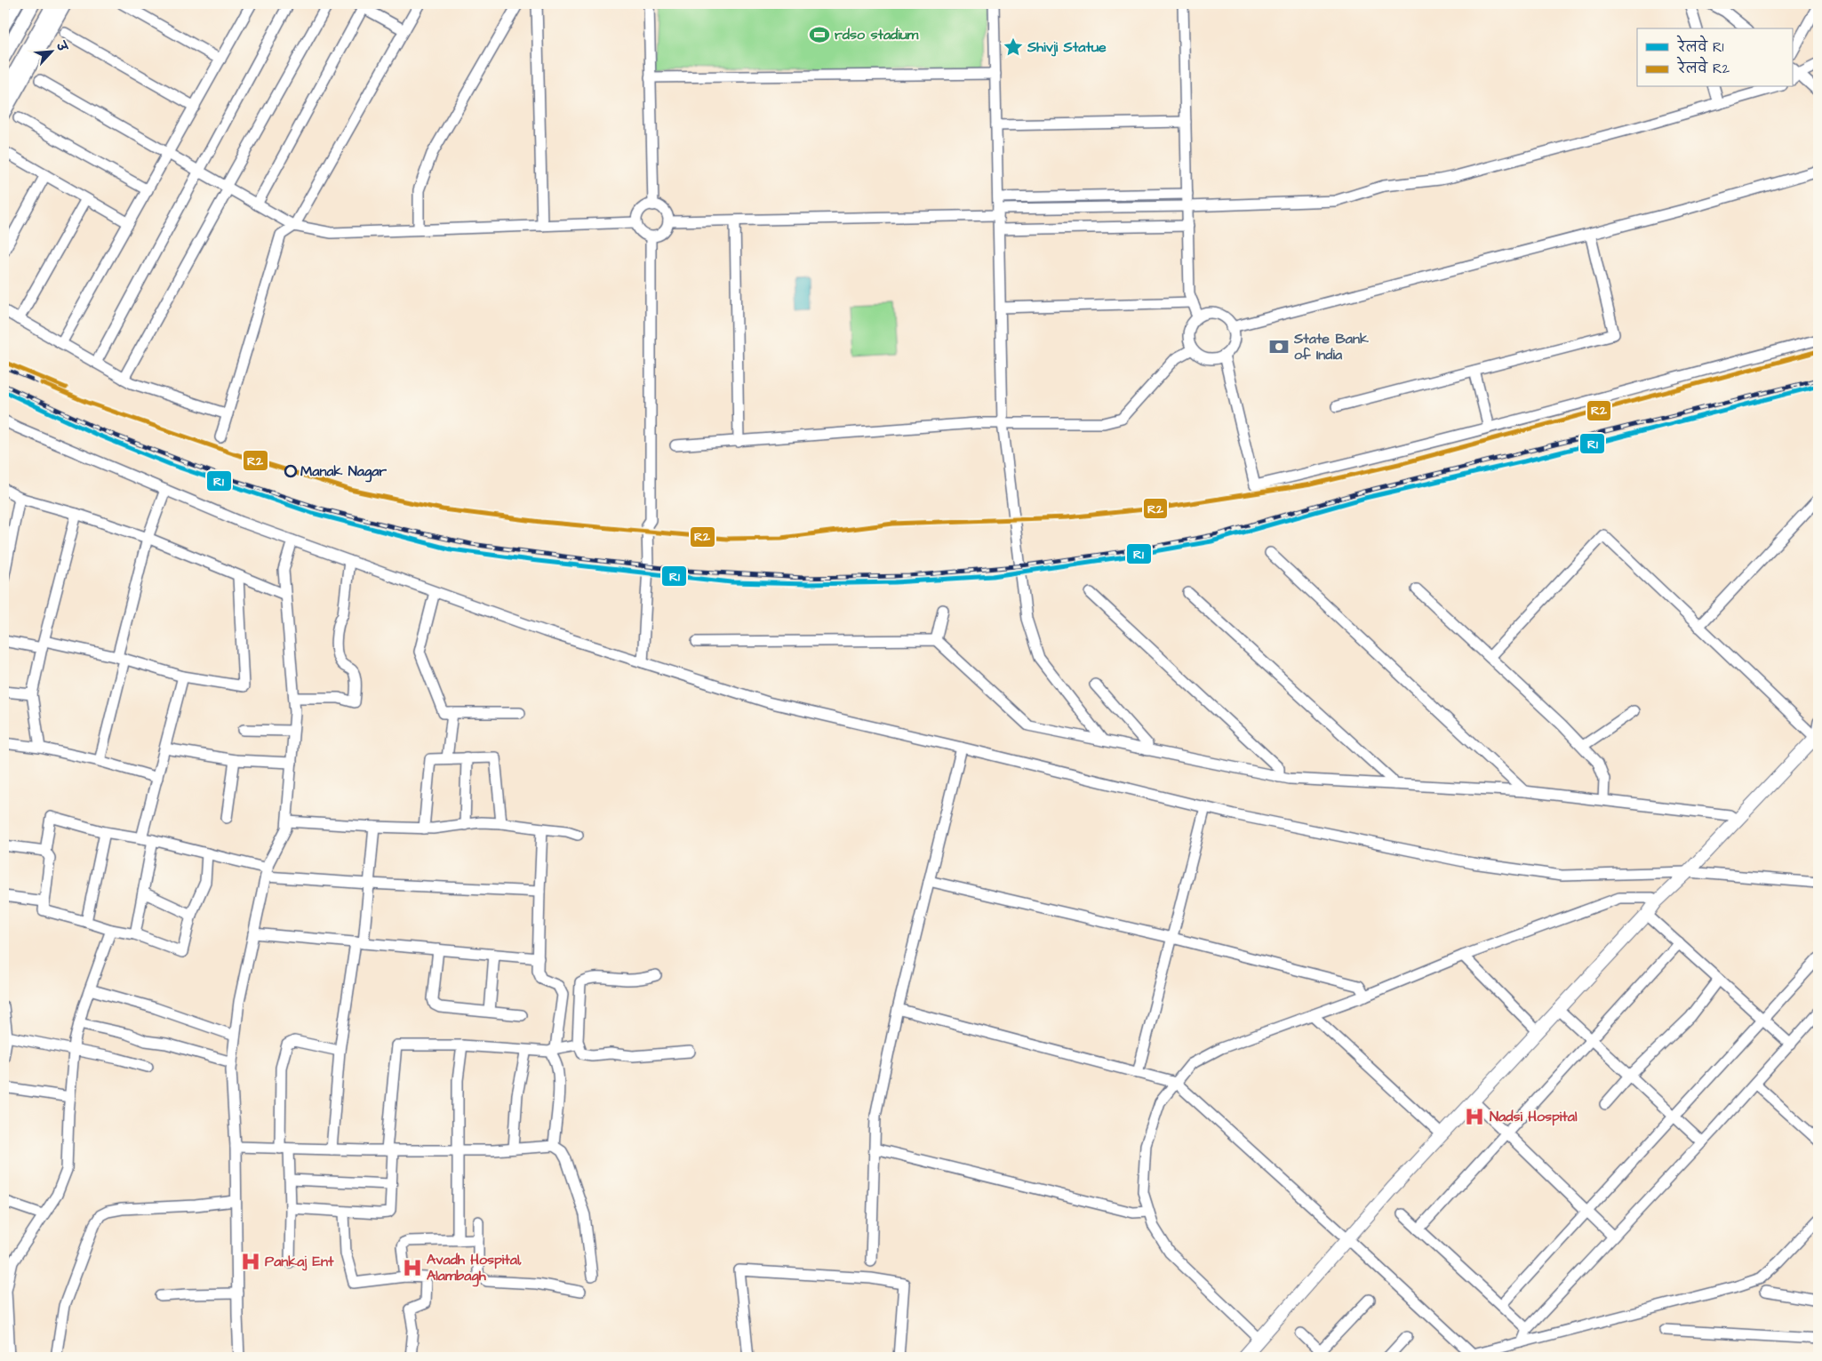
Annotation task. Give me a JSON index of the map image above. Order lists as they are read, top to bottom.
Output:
{
  "places": {
    "sports": ["rdso stadium"],
    "place": ["Shivji Statue"],
    "bank": ["State Bank of India"],
    "other": ["Manak Nagar"],
    "hospital": ["Nadsi Hospital", "Pankaj Ent", "Avadh Hospital, Alambagh"]
  },
  "lines": ["rail line R2", "rail line R1"],
  "legend": ["रेलवे R1", "रेलवे R2"],
  "north": "top right"
}
